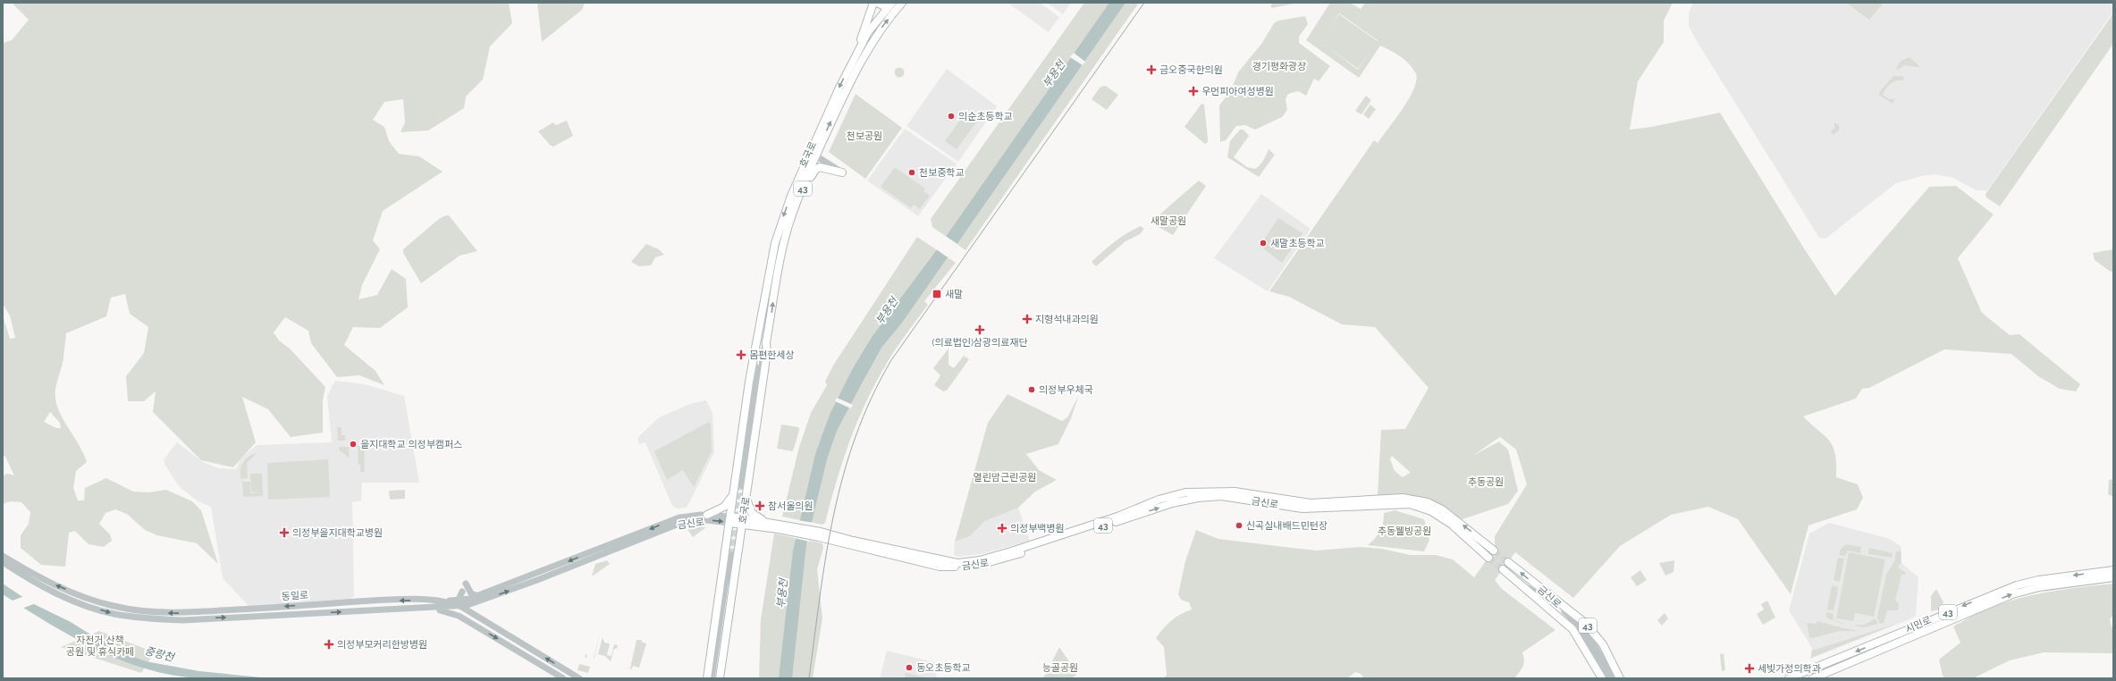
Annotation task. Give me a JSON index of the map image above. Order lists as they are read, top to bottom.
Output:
{
  "streets": {
    "main road": [
      "호국로",
      "43",
      "금신로",
      "시민로"
    ],
    "street": ["동일로"]
  },
  "crossings": [
    ["호국로", "43"],
    ["호국로", "금신로"],
    ["43", "금신로"],
    ["금신로", "동일로"]
  ],
  "water": ["부용천", "중랑천"],
  "parks": [
    "경기평화광장",
    "천보공원",
    "새말공원",
    "열린맘근린공원",
    "추동공원",
    "추동웰빙공원",
    "자전거 산책 공원 및 휴식카페",
    "능골공원"
  ],
  "places": {
    "health": [
      "금오중국한의원",
      "우먼피아여성병원",
      "지형석내과의원",
      "(의료법인)삼광의료재단",
      "몸편한세상",
      "참서울의원",
      "의정부백병원",
      "의정부을지대학교병원",
      "의정부모커리한방병원",
      "세빛가정의학과"
    ],
    "other": [
      "의순초등학교",
      "천보중학교",
      "새말초등학교",
      "의정부우체국",
      "을지대학교 의정부캠퍼스",
      "신곡실내배드민턴장",
      "동오초등학교"
    ],
    "transit": ["새말"]
  }
}
